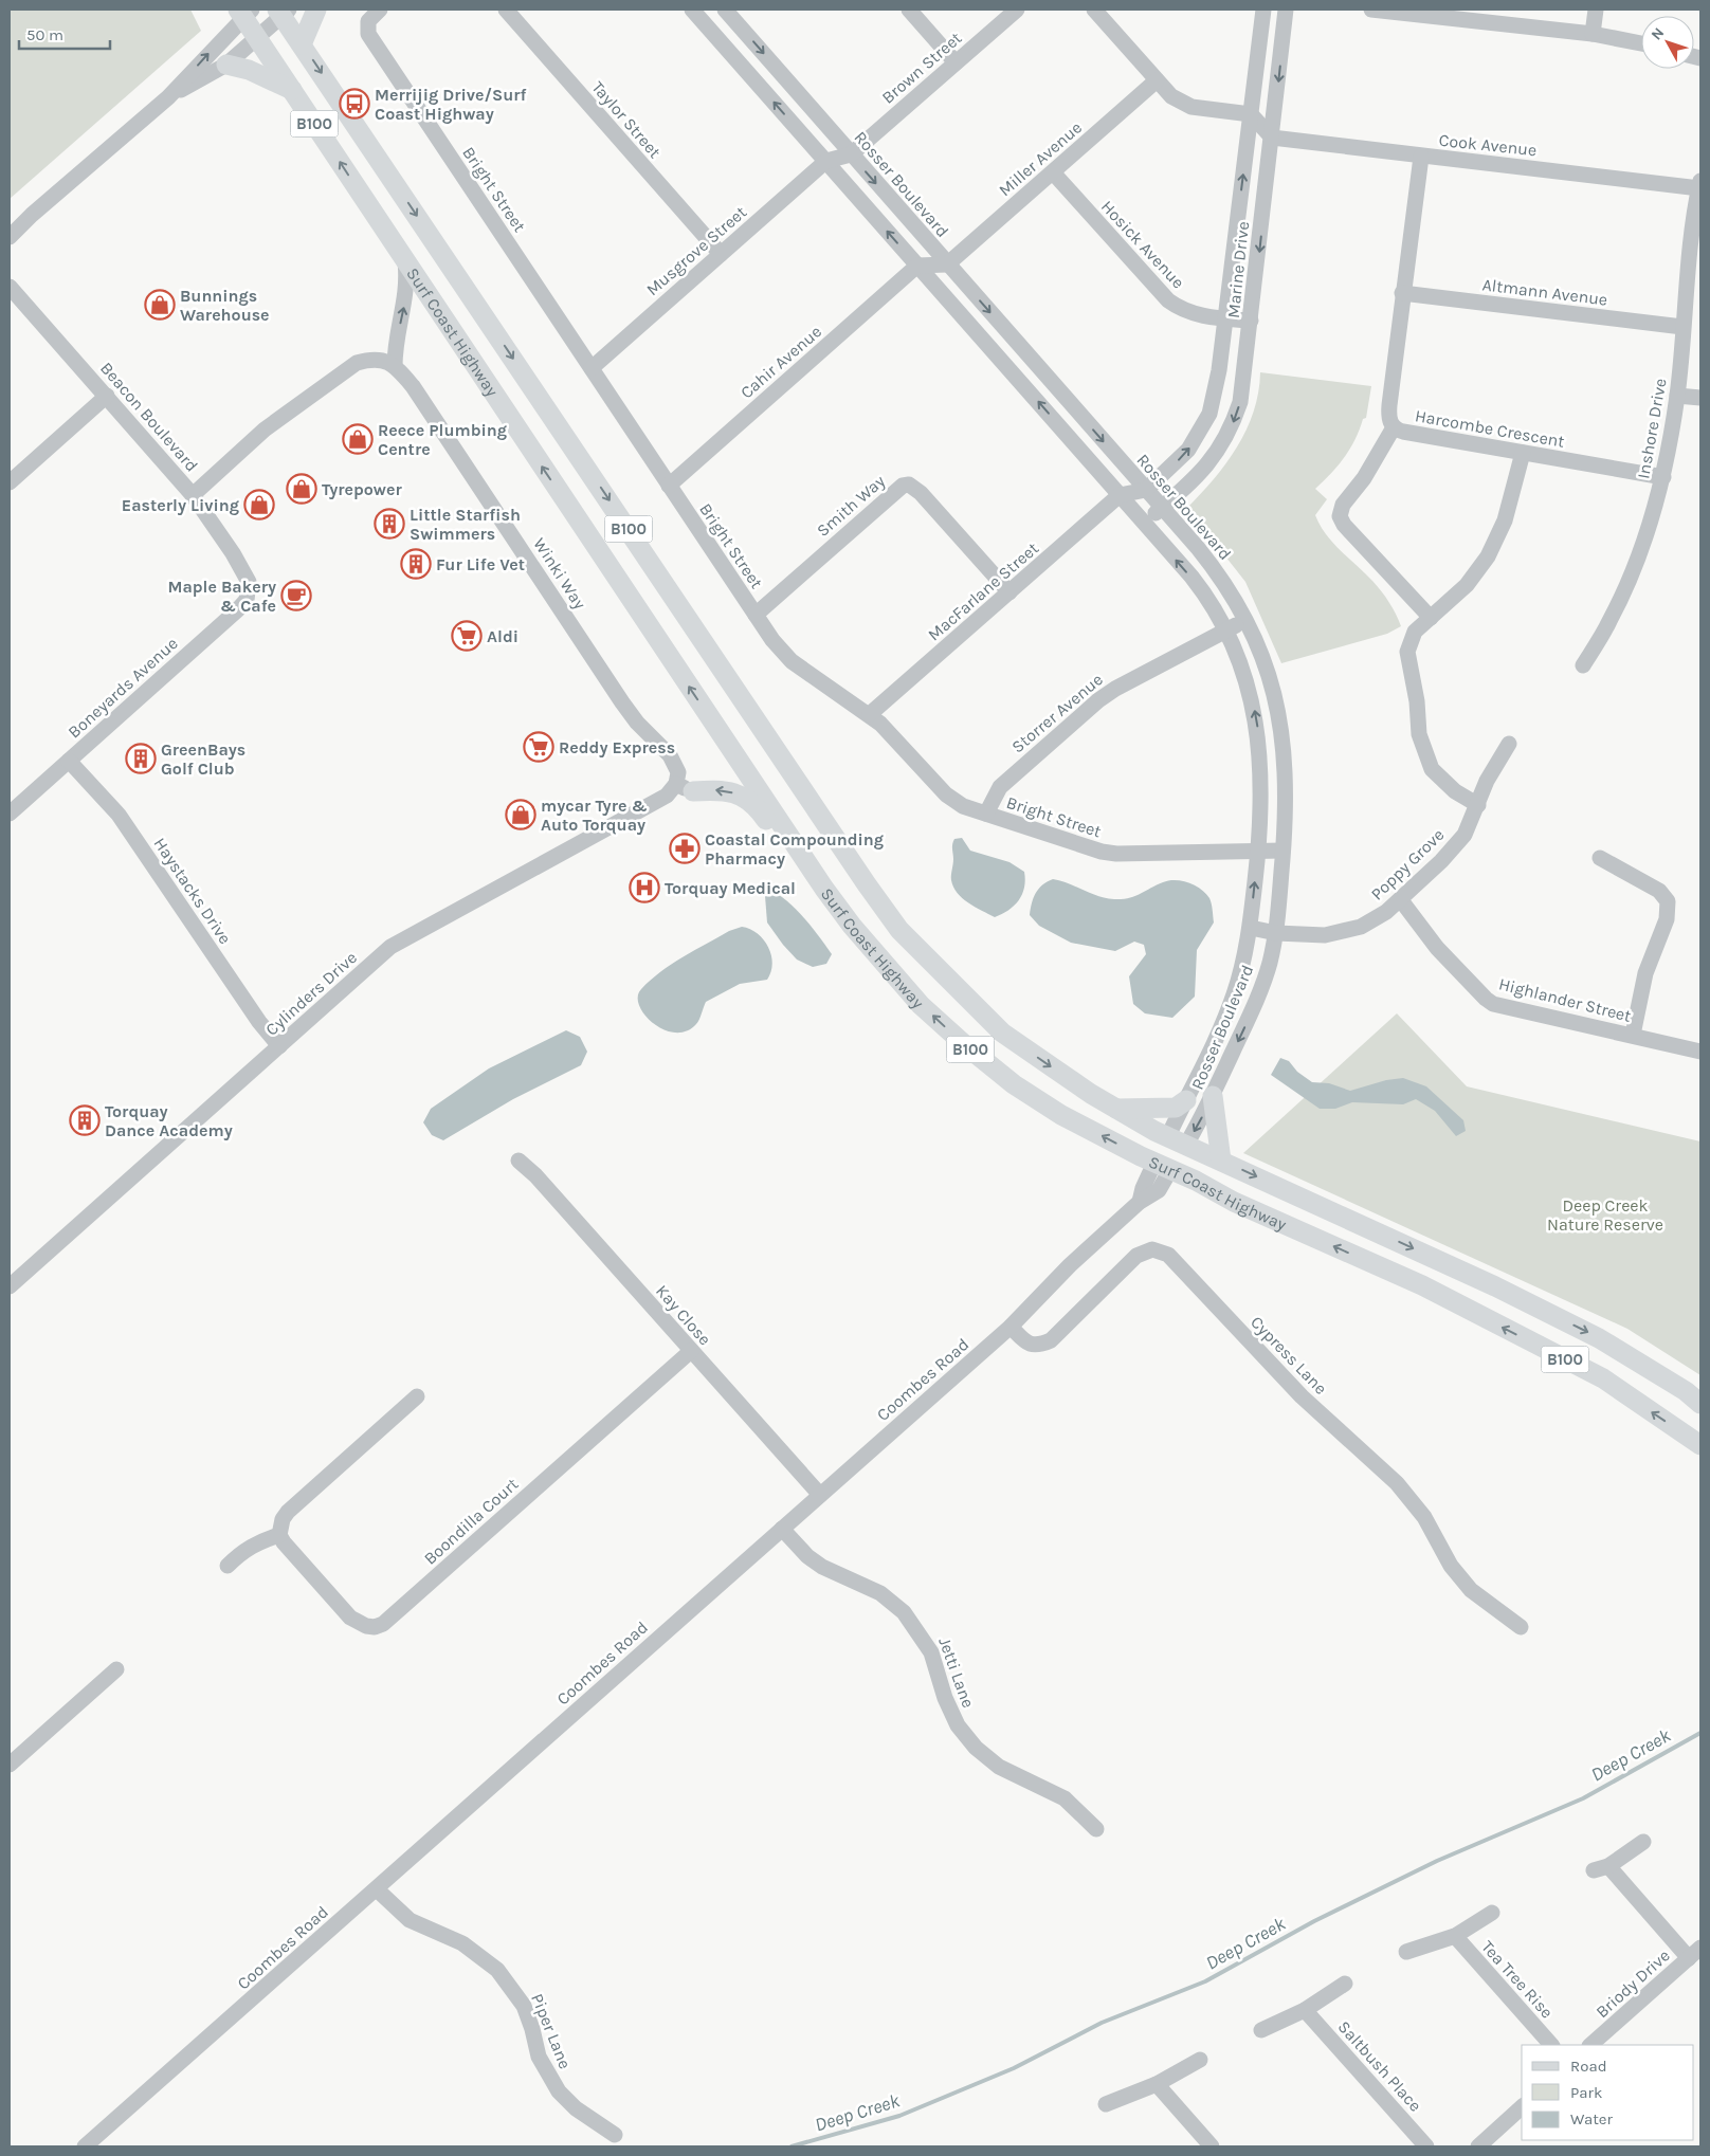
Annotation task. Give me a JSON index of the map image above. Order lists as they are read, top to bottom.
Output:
{
  "streets": {
    "main road": ["B100", "Surf Coast Highway"],
    "street": [
      "Brown Street",
      "Taylor Street",
      "Cook Avenue",
      "Miller Avenue",
      "Rosser Boulevard",
      "Bright Street",
      "Hosick Avenue",
      "Musgrove Street",
      "Marine Drive",
      "Altmann Avenue",
      "Cahir Avenue",
      "Beacon Boulevard",
      "Harcombe Crescent",
      "Inshore Drive",
      "Smith Way",
      "Winki Way",
      "MacFarlane Street",
      "Boneyards Avenue",
      "Storrer Avenue",
      "Poppy Grove",
      "Haystacks Drive",
      "Cylinders Drive",
      "Highlander Street",
      "Kay Close",
      "Cypress Lane",
      "Coombes Road",
      "Boondilla Court",
      "Jetti Lane",
      "Tea Tree Rise",
      "Briody Drive",
      "Piper Lane",
      "Saltbush Place"
    ]
  },
  "crossings": [
    ["Brown Street", "Rosser Boulevard"],
    ["Taylor Street", "Musgrove Street"],
    ["Cook Avenue", "Marine Drive"],
    ["Cook Avenue", "Harcombe Crescent"],
    ["Cook Avenue", "Inshore Drive"],
    ["Miller Avenue", "Rosser Boulevard"],
    ["Miller Avenue", "Hosick Avenue"],
    ["Rosser Boulevard", "Bright Street"],
    ["Rosser Boulevard", "Musgrove Street"],
    ["Rosser Boulevard", "Marine Drive"],
    ["Rosser Boulevard", "Surf Coast Highway"],
    ["Rosser Boulevard", "Cahir Avenue"],
    ["Rosser Boulevard", "MacFarlane Street"],
    ["Rosser Boulevard", "Storrer Avenue"],
    ["Rosser Boulevard", "Poppy Grove"],
    ["Bright Street", "Musgrove Street"],
    ["Bright Street", "Cahir Avenue"],
    ["Bright Street", "Smith Way"],
    ["Bright Street", "MacFarlane Street"],
    ["Bright Street", "Storrer Avenue"],
    ["Hosick Avenue", "Marine Drive"],
    ["Altmann Avenue", "Harcombe Crescent"],
    ["Altmann Avenue", "Inshore Drive"],
    ["Surf Coast Highway", "Coombes Road"],
    ["Beacon Boulevard", "Boneyards Avenue"],
    ["Harcombe Crescent", "Inshore Drive"],
    ["Smith Way", "MacFarlane Street"],
    ["Winki Way", "Cylinders Drive"],
    ["Boneyards Avenue", "Haystacks Drive"],
    ["Poppy Grove", "Highlander Street"],
    ["Haystacks Drive", "Cylinders Drive"],
    ["Kay Close", "Coombes Road"],
    ["Kay Close", "Boondilla Court"],
    ["Cypress Lane", "Coombes Road"],
    ["Coombes Road", "Jetti Lane"],
    ["Coombes Road", "Piper Lane"]
  ],
  "water": ["Deep Creek"],
  "parks": ["Deep Creek Nature Reserve"],
  "places": {
    "bus stop": ["Merrijig Drive/Surf Coast Highway"],
    "shop": [
      "Bunnings Warehouse",
      "Reece Plumbing Centre",
      "Tyrepower",
      "Easterly Living",
      "mycar Tyre & Auto Torquay"
    ],
    "building": [
      "Little Starfish Swimmers",
      "Fur Life Vet",
      "GreenBays Golf Club",
      "Torquay Dance Academy"
    ],
    "cafe": ["Maple Bakery & Cafe"],
    "supermarket": ["Aldi", "Reddy Express"],
    "pharmacy": ["Coastal Compounding Pharmacy"],
    "hospital": ["Torquay Medical"]
  },
  "legend": ["Road", "Park", "Water"],
  "scale_bar": "50 m",
  "north": "top left"
}
